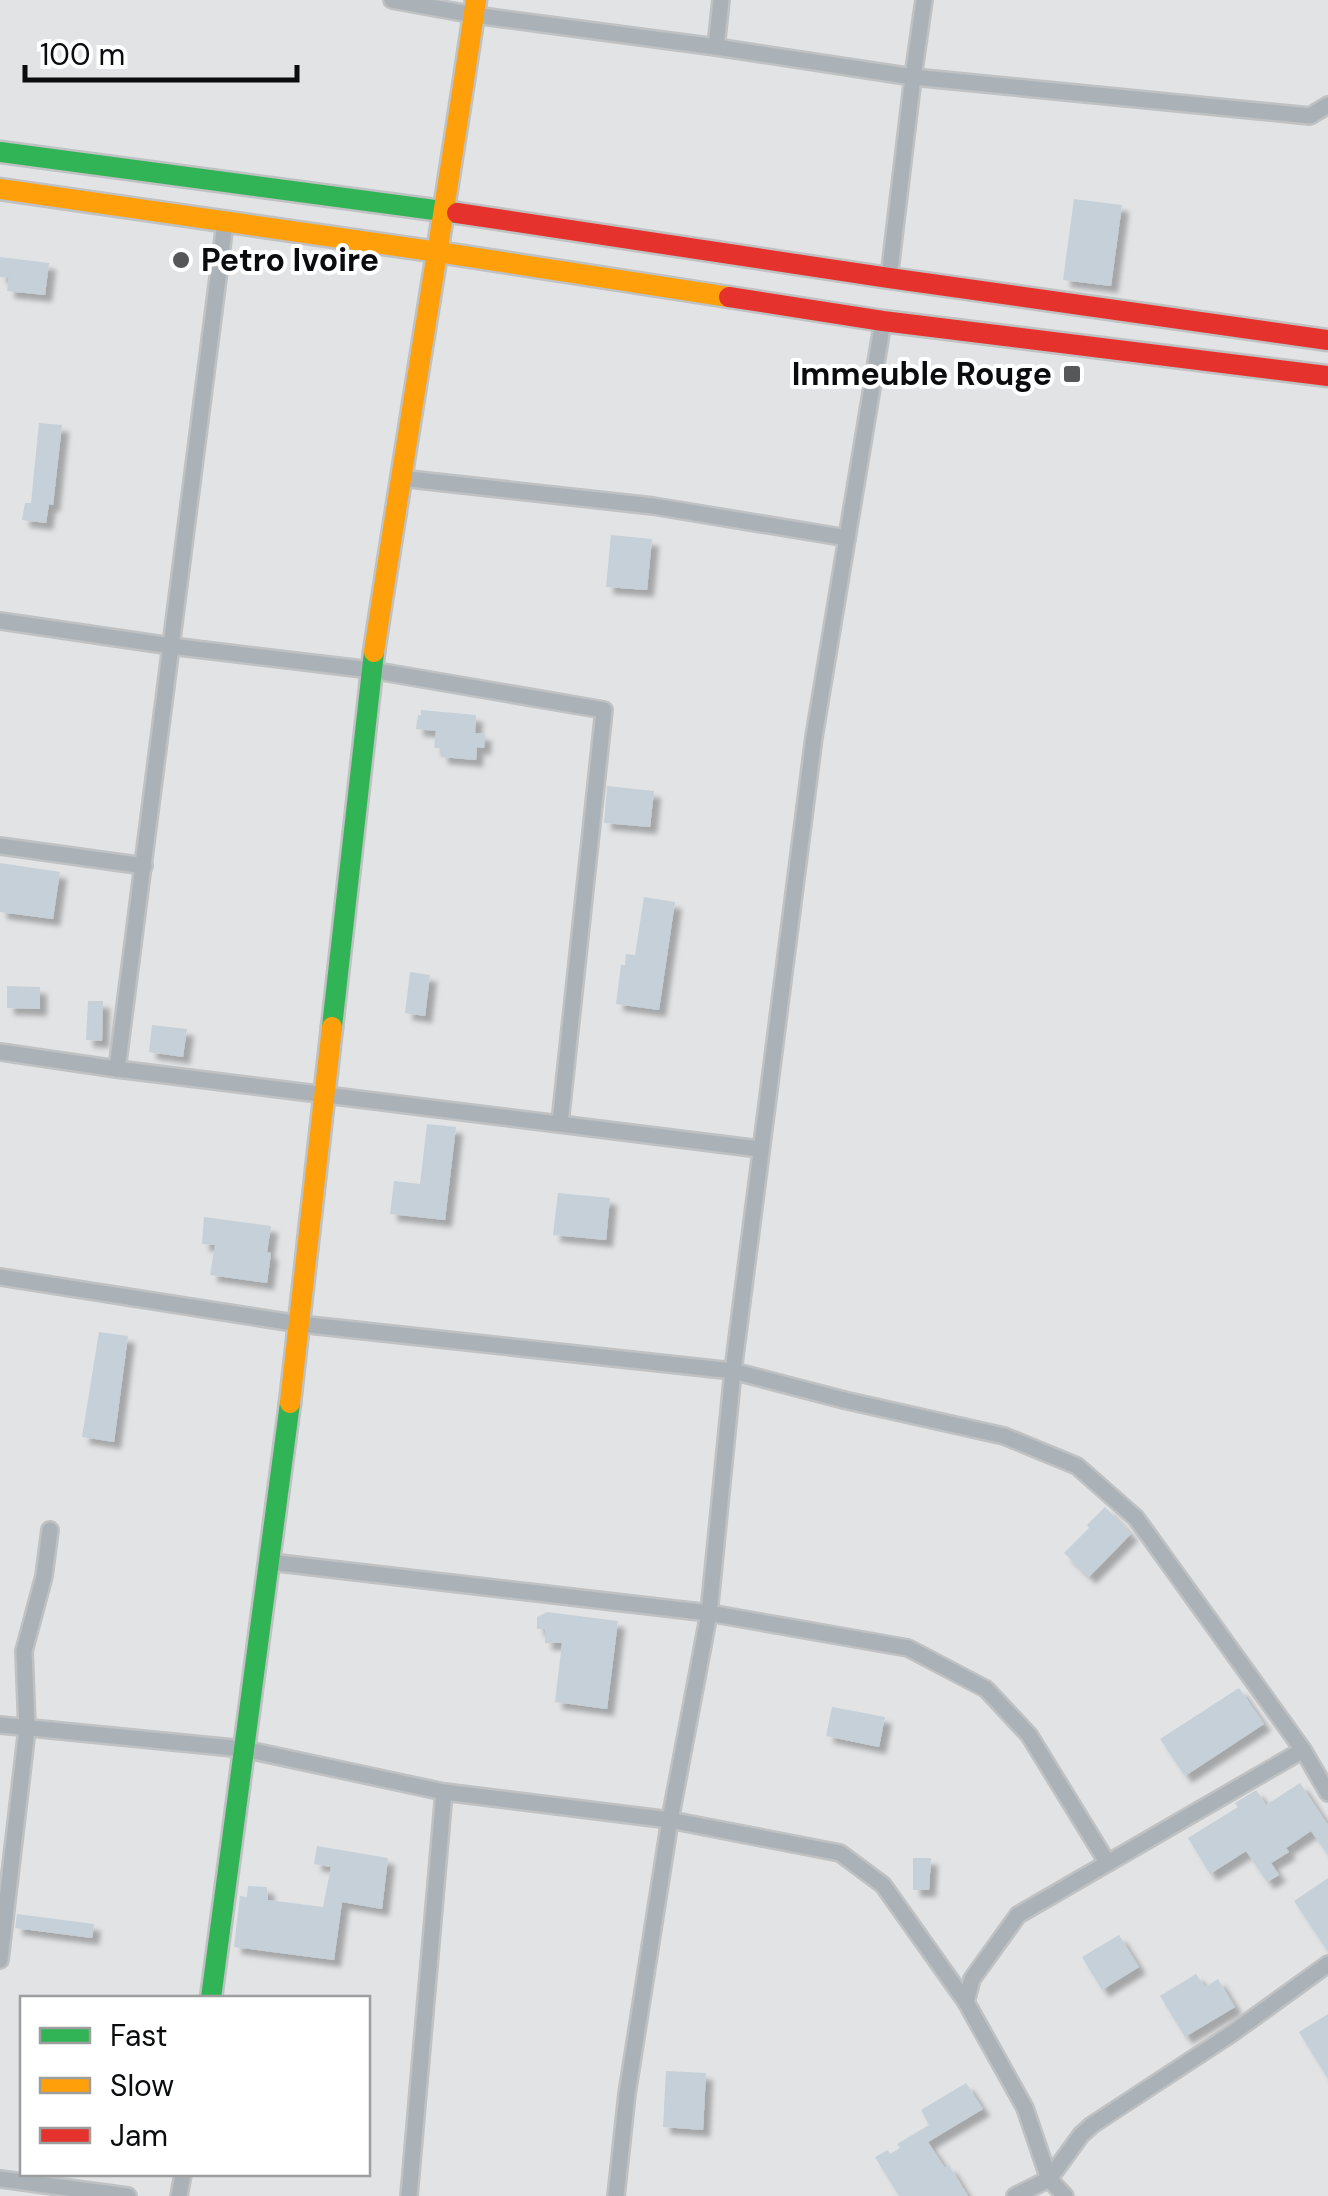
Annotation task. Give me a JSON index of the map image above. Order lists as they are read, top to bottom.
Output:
{
  "places": {
    "other": ["Petro Ivoire"],
    "transit": ["Immeuble Rouge"]
  },
  "legend": ["Fast", "Slow", "Jam"],
  "scale_bar": "100 m"
}
